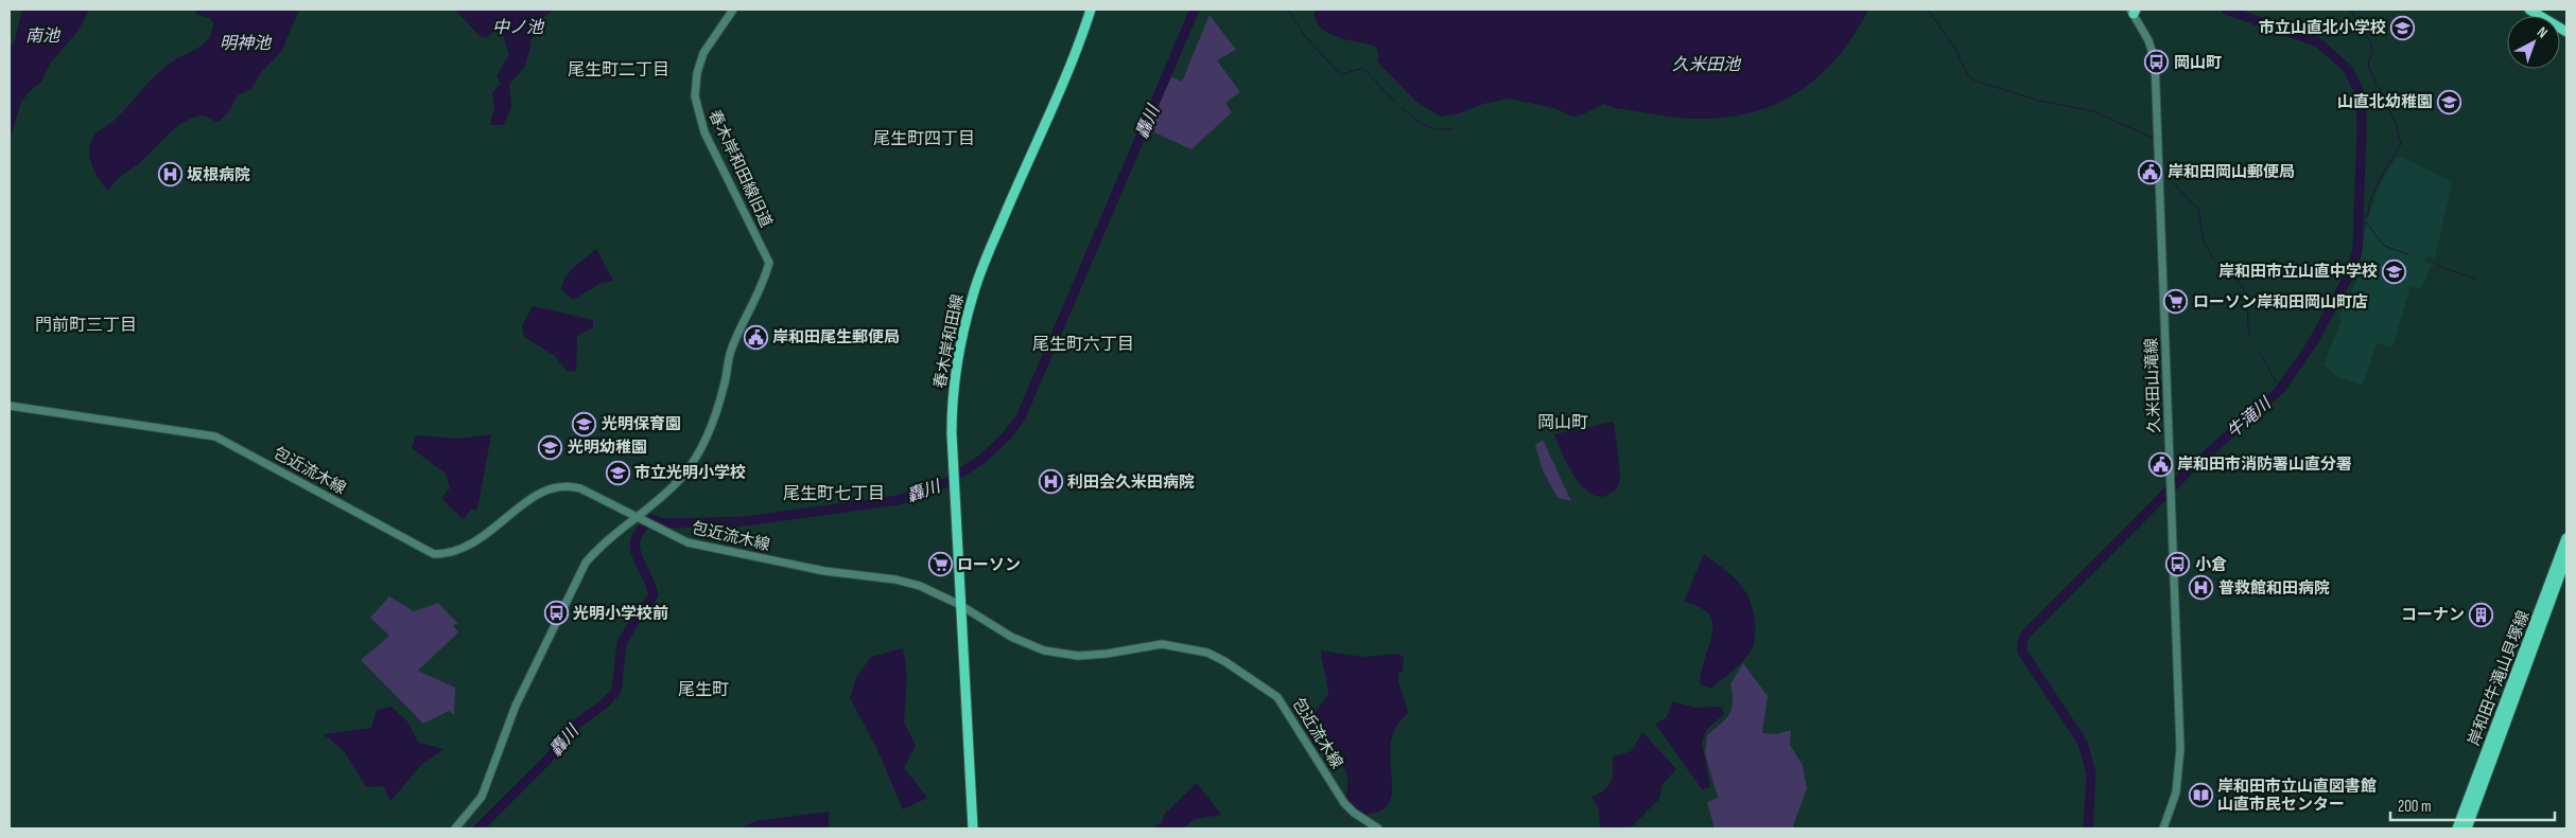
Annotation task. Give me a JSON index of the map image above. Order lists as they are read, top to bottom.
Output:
{
  "streets": {
    "main road": ["春木岸和田線", "岸和田牛滝山貝塚線"],
    "street": ["春木岸和田線旧道", "久米田山滝線", "包近流木線"]
  },
  "crossings": [
    ["春木岸和田線旧道", "包近流木線"],
    ["春木岸和田線", "包近流木線"]
  ],
  "districts": [
    "尾生町二丁目",
    "尾生町四丁目",
    "門前町三丁目",
    "尾生町六丁目",
    "岡山町",
    "尾生町七丁目",
    "尾生町"
  ],
  "water": [
    "中ノ池",
    "南池",
    "明神池",
    "久米田池",
    "轟川",
    "牛滝川"
  ],
  "places": {
    "school or university": [
      "市立山直北小学校",
      "山直北幼稚園",
      "岸和田市立山直中学校",
      "光明保育園",
      "光明幼稚園",
      "市立光明小学校"
    ],
    "bus stop": ["岡山町", "小倉", "光明小学校前"],
    "public building": ["岸和田岡山郵便局", "岸和田尾生郵便局", "岸和田市消防署山直分署"],
    "hospital": ["坂根病院", "利田会久米田病院", "普救館和田病院"],
    "supermarket": ["ローソン岸和田岡山町店", "ローソン"],
    "building": ["コーナン"],
    "library": ["岸和田市立山直図書館 山直市民センター"]
  },
  "scale_bar": "200 m",
  "north": "top right"
}
